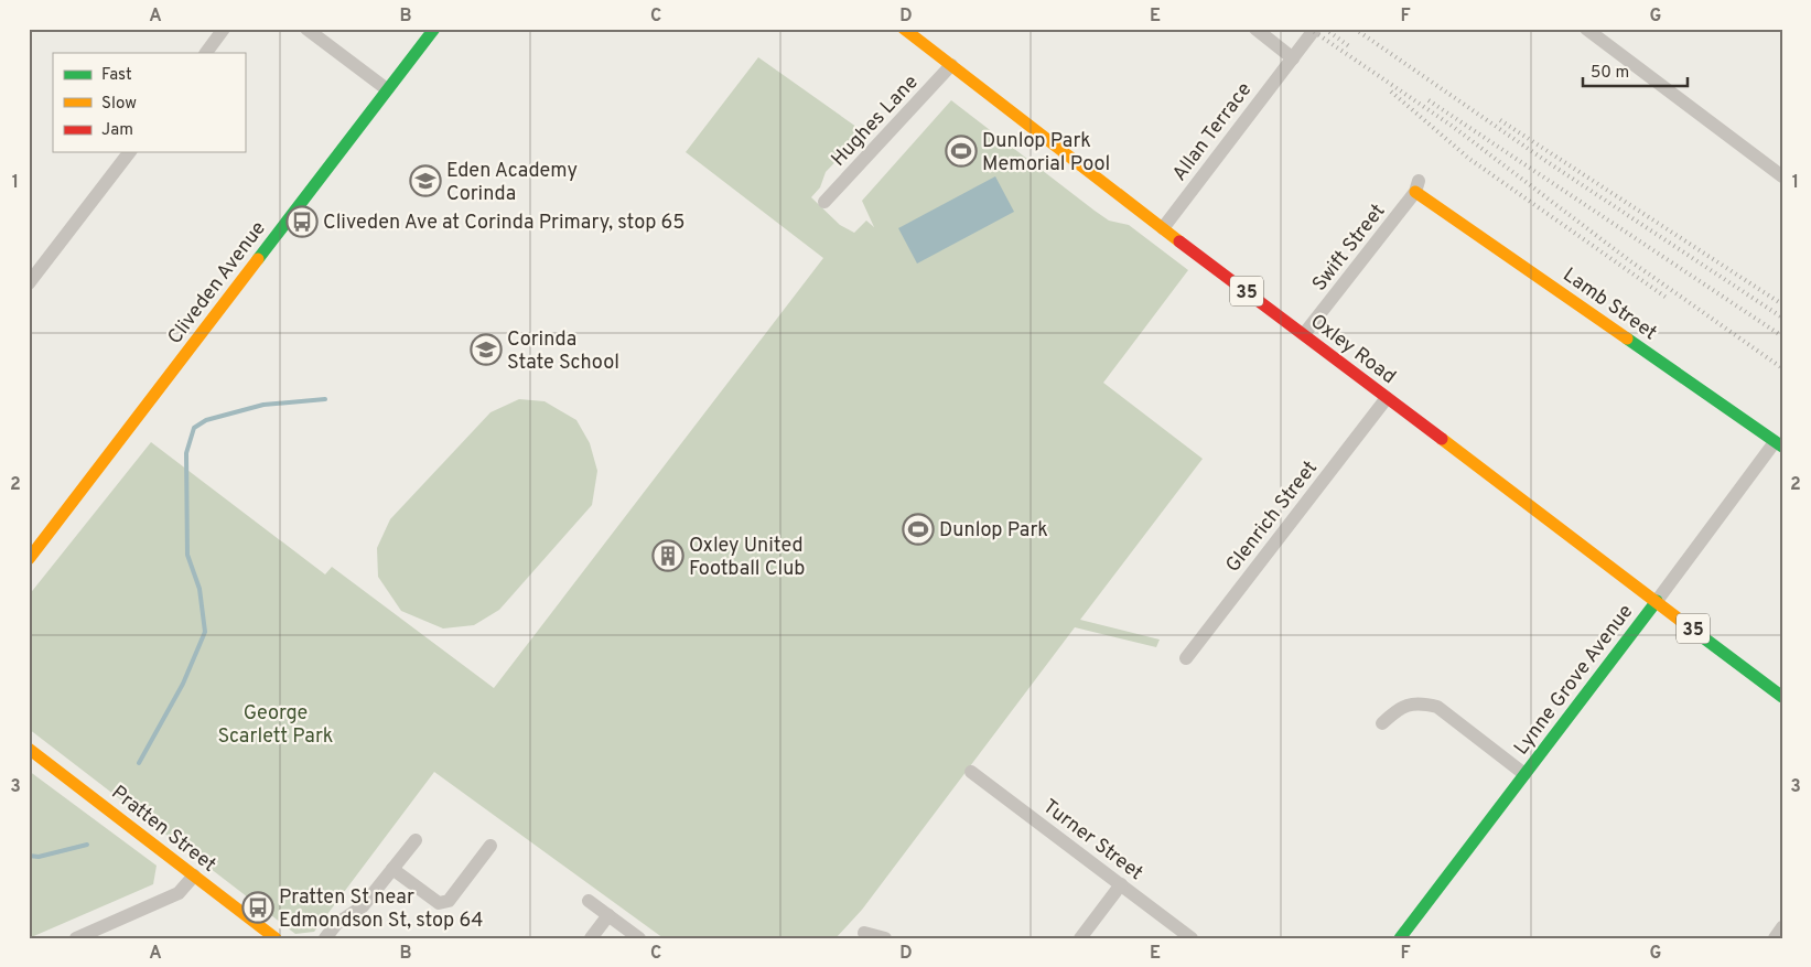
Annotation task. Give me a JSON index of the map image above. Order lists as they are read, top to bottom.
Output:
{
  "streets": {
    "street": [
      "Hughes Lane",
      "Allan Terrace",
      "Swift Street",
      "Cliveden Avenue",
      "35",
      "Lamb Street",
      "Oxley Road",
      "Glenrich Street",
      "Lynne Grove Avenue",
      "Pratten Street",
      "Turner Street"
    ]
  },
  "crossings": [
    ["Hughes Lane", "Oxley Road"],
    ["Allan Terrace", "Oxley Road"],
    ["Swift Street", "Lamb Street"],
    ["Swift Street", "Oxley Road"],
    ["Lamb Street", "Lynne Grove Avenue"],
    ["Oxley Road", "Glenrich Street"],
    ["Oxley Road", "Lynne Grove Avenue"]
  ],
  "parks": ["George Scarlett Park"],
  "places": {
    "sports": ["Dunlop Park Memorial Pool", "Dunlop Park"],
    "school or university": ["Eden Academy Corinda", "Corinda State School"],
    "bus stop": ["Cliveden Ave at Corinda Primary, stop 65", "Pratten St near Edmondson St, stop 64"],
    "building": ["Oxley United Football Club"]
  },
  "legend": ["Fast", "Slow", "Jam"],
  "scale_bar": "50 m",
  "grid": {
    "columns": [
      "A",
      "B",
      "C",
      "D",
      "E",
      "F",
      "G"
    ],
    "rows": ["1", "2", "3"]
  }
}
